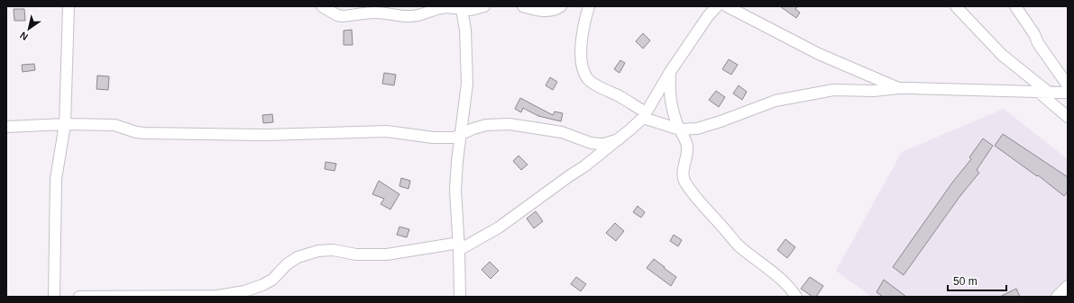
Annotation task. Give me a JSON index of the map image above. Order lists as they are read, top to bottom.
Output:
{
  "scale_bar": "50 m",
  "north": "bottom left"
}
